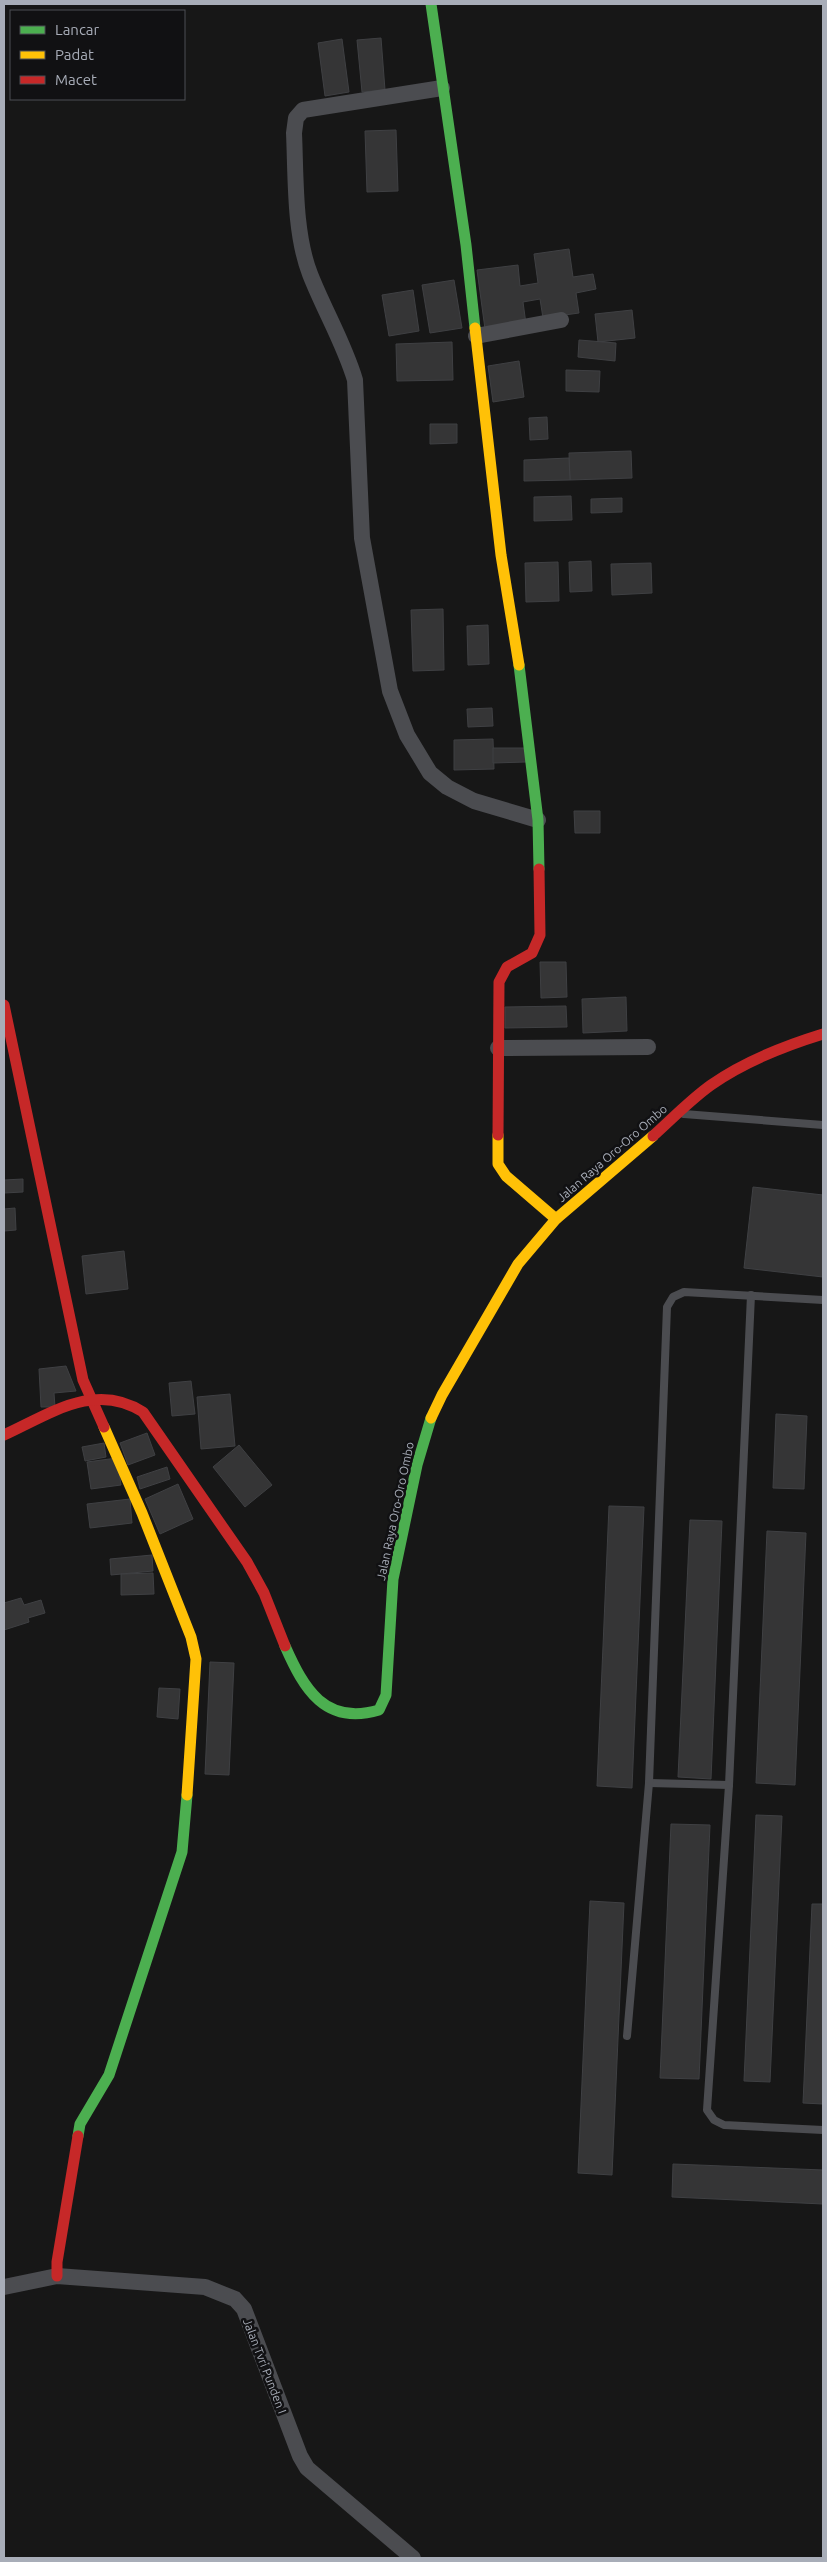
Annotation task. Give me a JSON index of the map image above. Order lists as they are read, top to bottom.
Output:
{
  "streets": {
    "street": ["Jalan Raya Oro-Oro Ombo", "Jalan Tvri Punden I"]
  },
  "legend": ["Lancar", "Padat", "Macet"]
}
